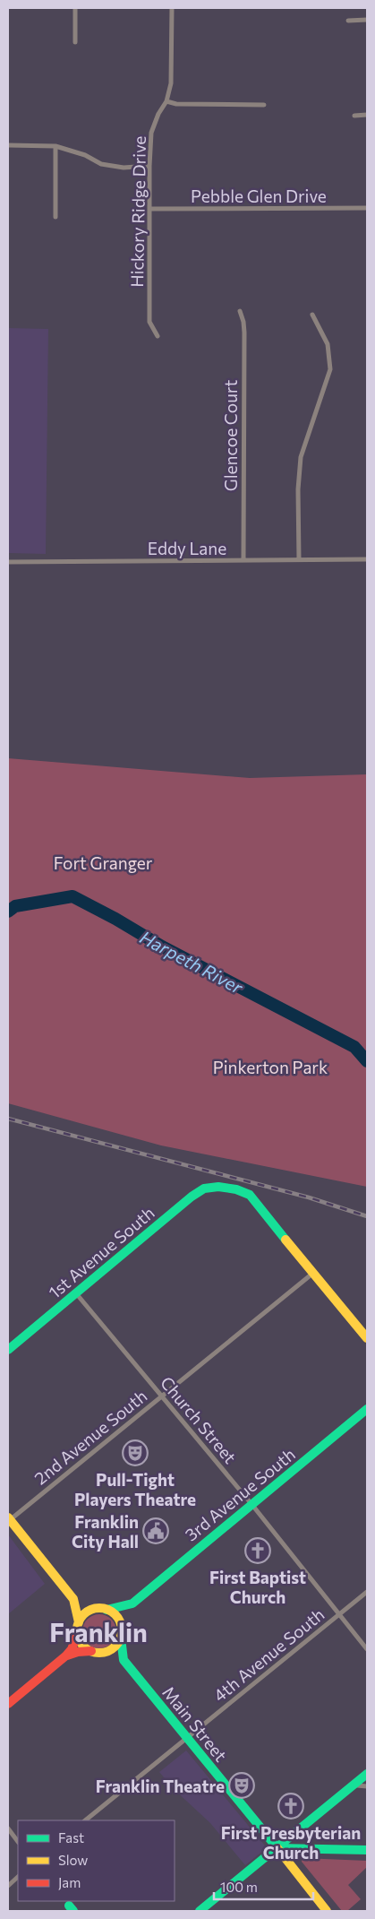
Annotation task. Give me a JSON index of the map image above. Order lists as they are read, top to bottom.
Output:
{
  "streets": {
    "main road": ["1st Avenue South", "3rd Avenue South", "Main Street"],
    "street": [
      "Pebble Glen Drive",
      "Hickory Ridge Drive",
      "Glencoe Court",
      "Eddy Lane",
      "Church Street",
      "2nd Avenue South",
      "4th Avenue South"
    ]
  },
  "crossings": [
    ["Pebble Glen Drive", "Hickory Ridge Drive"],
    ["Glencoe Court", "Eddy Lane"],
    ["1st Avenue South", "Church Street"],
    ["1st Avenue South", "2nd Avenue South"],
    ["Church Street", "2nd Avenue South"],
    ["Church Street", "3rd Avenue South"],
    ["Church Street", "4th Avenue South"],
    ["4th Avenue South", "Main Street"]
  ],
  "districts": ["Franklin"],
  "water": ["Harpeth River"],
  "parks": ["Fort Granger", "Pinkerton Park"],
  "places": {
    "theatre": ["Pull-Tight Players Theatre", "Franklin Theatre"],
    "public building": ["Franklin City Hall"],
    "church": ["First Baptist Church", "First Presbyterian Church"]
  },
  "legend": ["Fast", "Slow", "Jam"],
  "scale_bar": "100 m"
}
